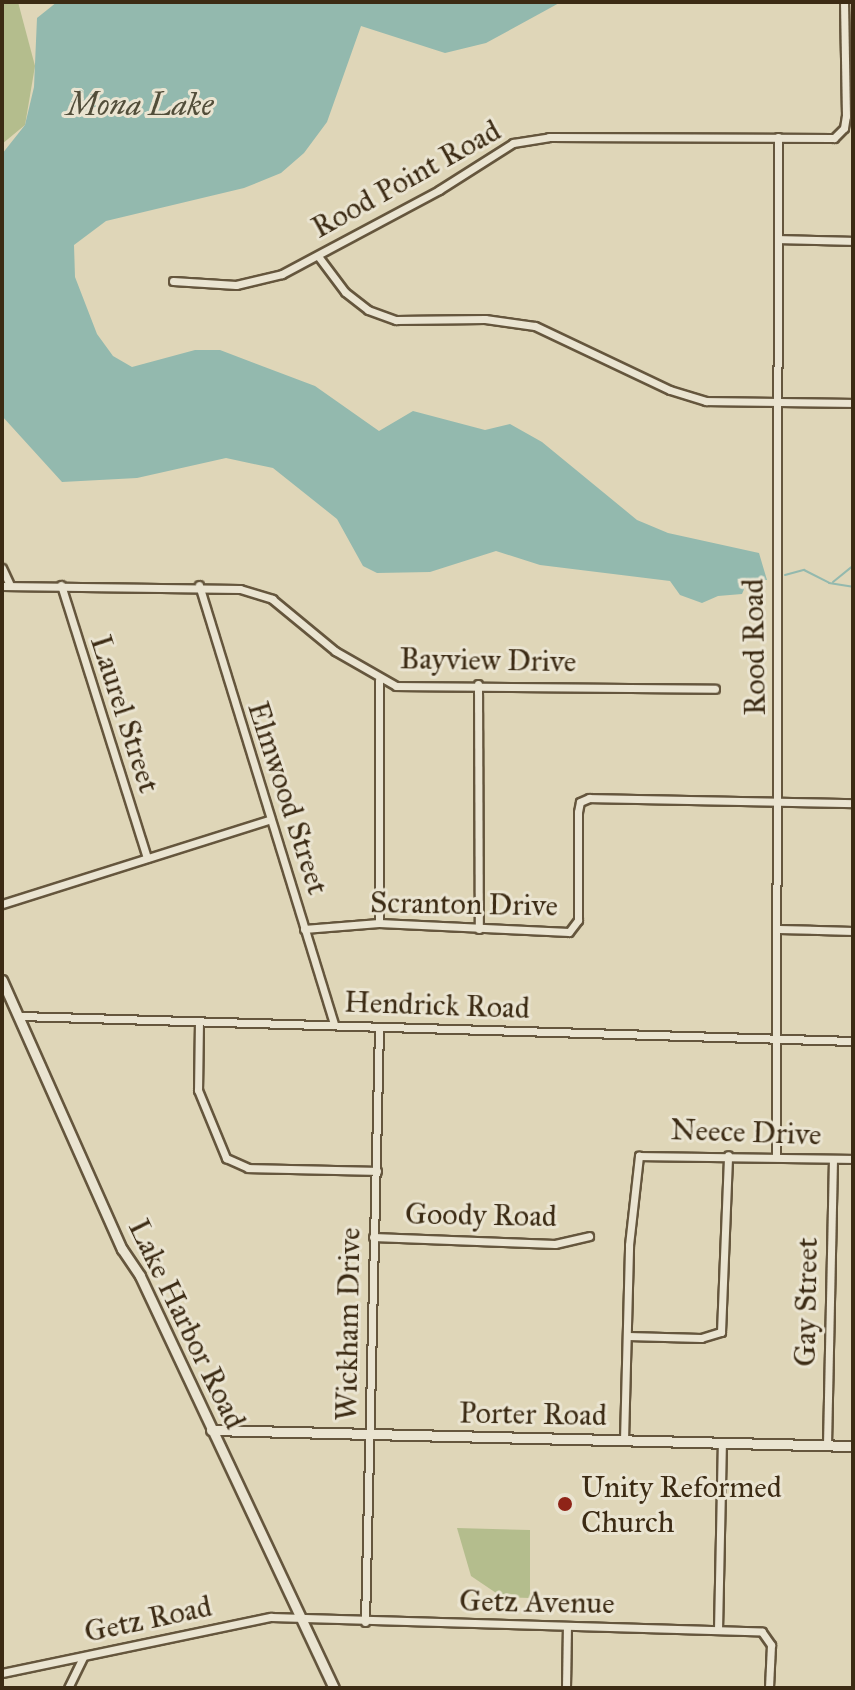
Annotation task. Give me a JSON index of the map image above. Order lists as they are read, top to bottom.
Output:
{
  "streets": {
    "street": [
      "Rood Point Road",
      "Rood Road",
      "Bayview Drive",
      "Laurel Street",
      "Elmwood Street",
      "Scranton Drive",
      "Hendrick Road",
      "Neece Drive",
      "Goody Road",
      "Gay Street",
      "Lake Harbor Road",
      "Wickham Drive",
      "Porter Road",
      "Getz Avenue",
      "Getz Road"
    ]
  },
  "crossings": [
    ["Rood Point Road", "Rood Road"],
    ["Rood Road", "Scranton Drive"],
    ["Rood Road", "Hendrick Road"],
    ["Rood Road", "Neece Drive"],
    ["Bayview Drive", "Laurel Street"],
    ["Bayview Drive", "Elmwood Street"],
    ["Elmwood Street", "Scranton Drive"],
    ["Elmwood Street", "Hendrick Road"],
    ["Hendrick Road", "Lake Harbor Road"],
    ["Hendrick Road", "Wickham Drive"],
    ["Neece Drive", "Gay Street"],
    ["Goody Road", "Wickham Drive"],
    ["Gay Street", "Porter Road"],
    ["Lake Harbor Road", "Porter Road"],
    ["Lake Harbor Road", "Getz Avenue"],
    ["Lake Harbor Road", "Getz Road"],
    ["Wickham Drive", "Porter Road"],
    ["Wickham Drive", "Getz Avenue"],
    ["Getz Avenue", "Getz Road"]
  ],
  "water": ["Mona Lake"],
  "places": ["Unity Reformed Church"]
}
